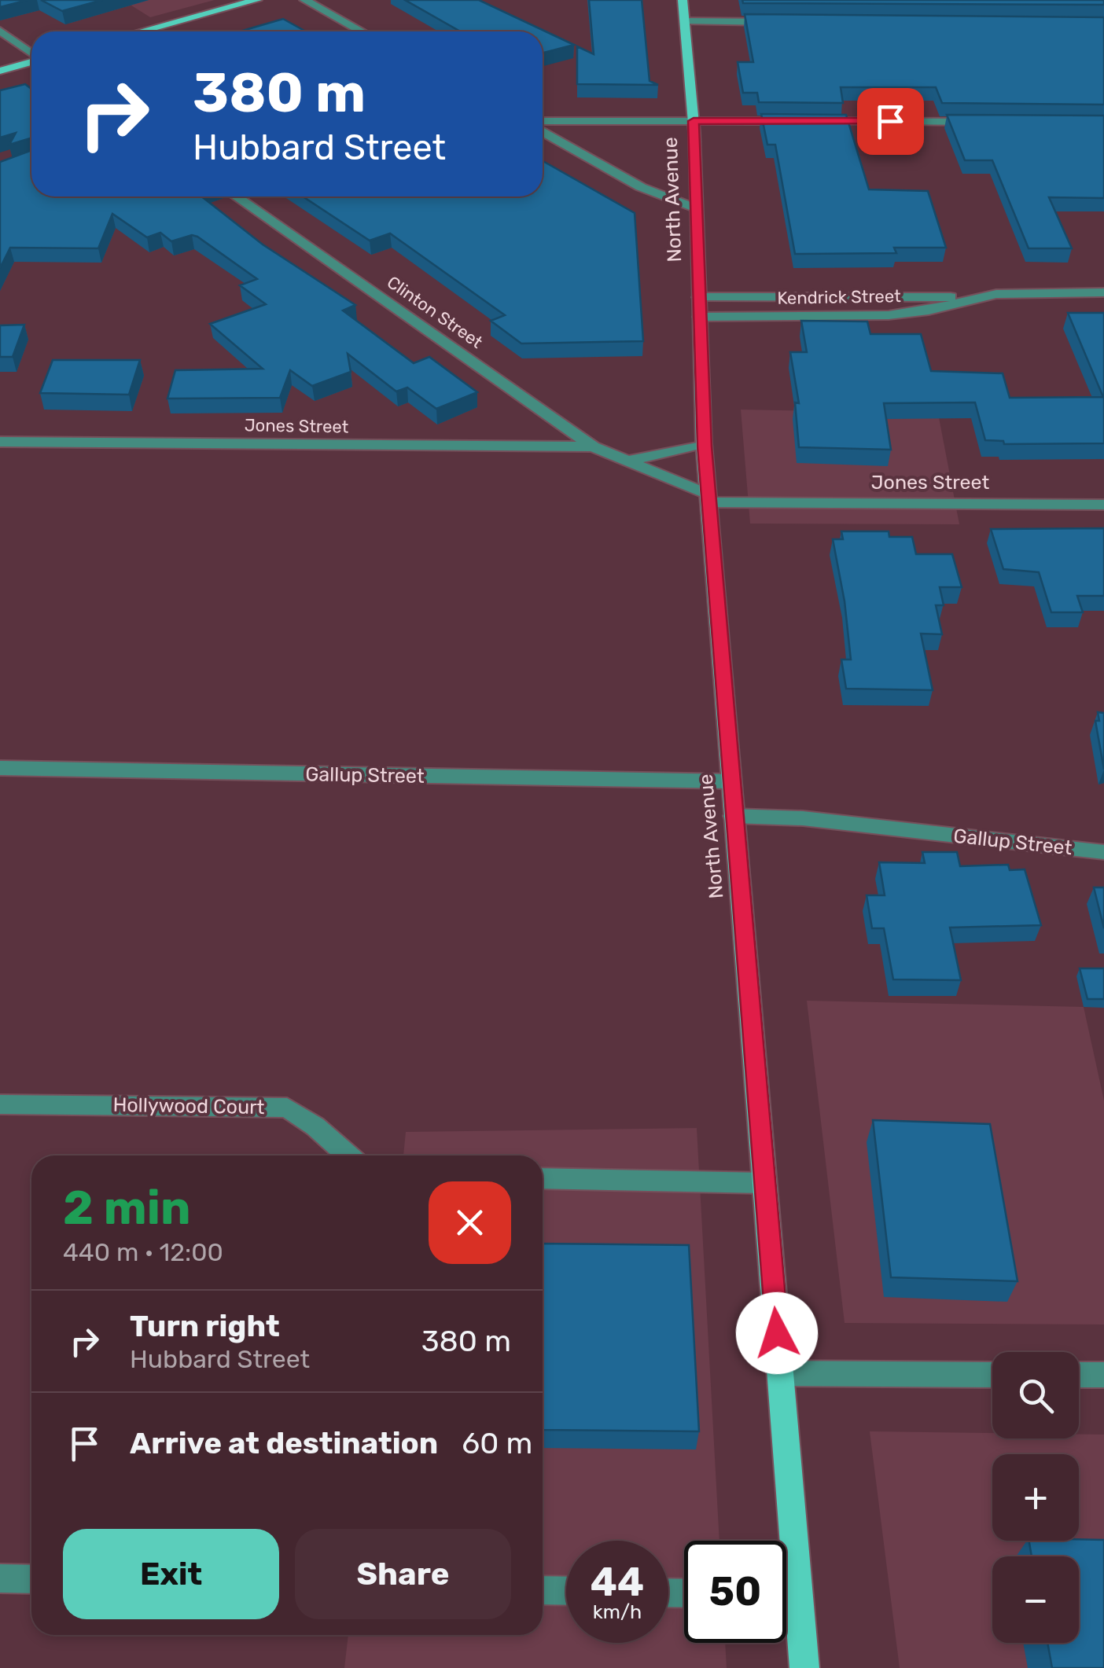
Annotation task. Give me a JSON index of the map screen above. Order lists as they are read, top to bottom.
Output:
{
  "streets": {
    "main road": ["North Avenue"],
    "street": [
      "Kendrick Street",
      "Clinton Street",
      "Jones Street",
      "Gallup Street",
      "Hollywood Court"
    ]
  },
  "crossings": [
    ["North Avenue", "Kendrick Street"],
    ["North Avenue", "Clinton Street"],
    ["North Avenue", "Jones Street"],
    ["North Avenue", "Gallup Street"],
    ["Clinton Street", "Jones Street"]
  ],
  "page": {
    "turn": ["380 m", "Hubbard Street"],
    "heading": ["2 min", "440 m · 12:00"],
    "list": [
      {
        "name": "Turn right",
        "note": "Hubbard Street",
        "value": "380 m"
      },
      {
        "name": "Arrive at destination",
        "value": "60 m"
      }
    ],
    "map_buttons": ["+", "−"],
    "buttons": ["Exit", "Share"],
    "speed": "44 km/h",
    "limit": "50"
  }
}
